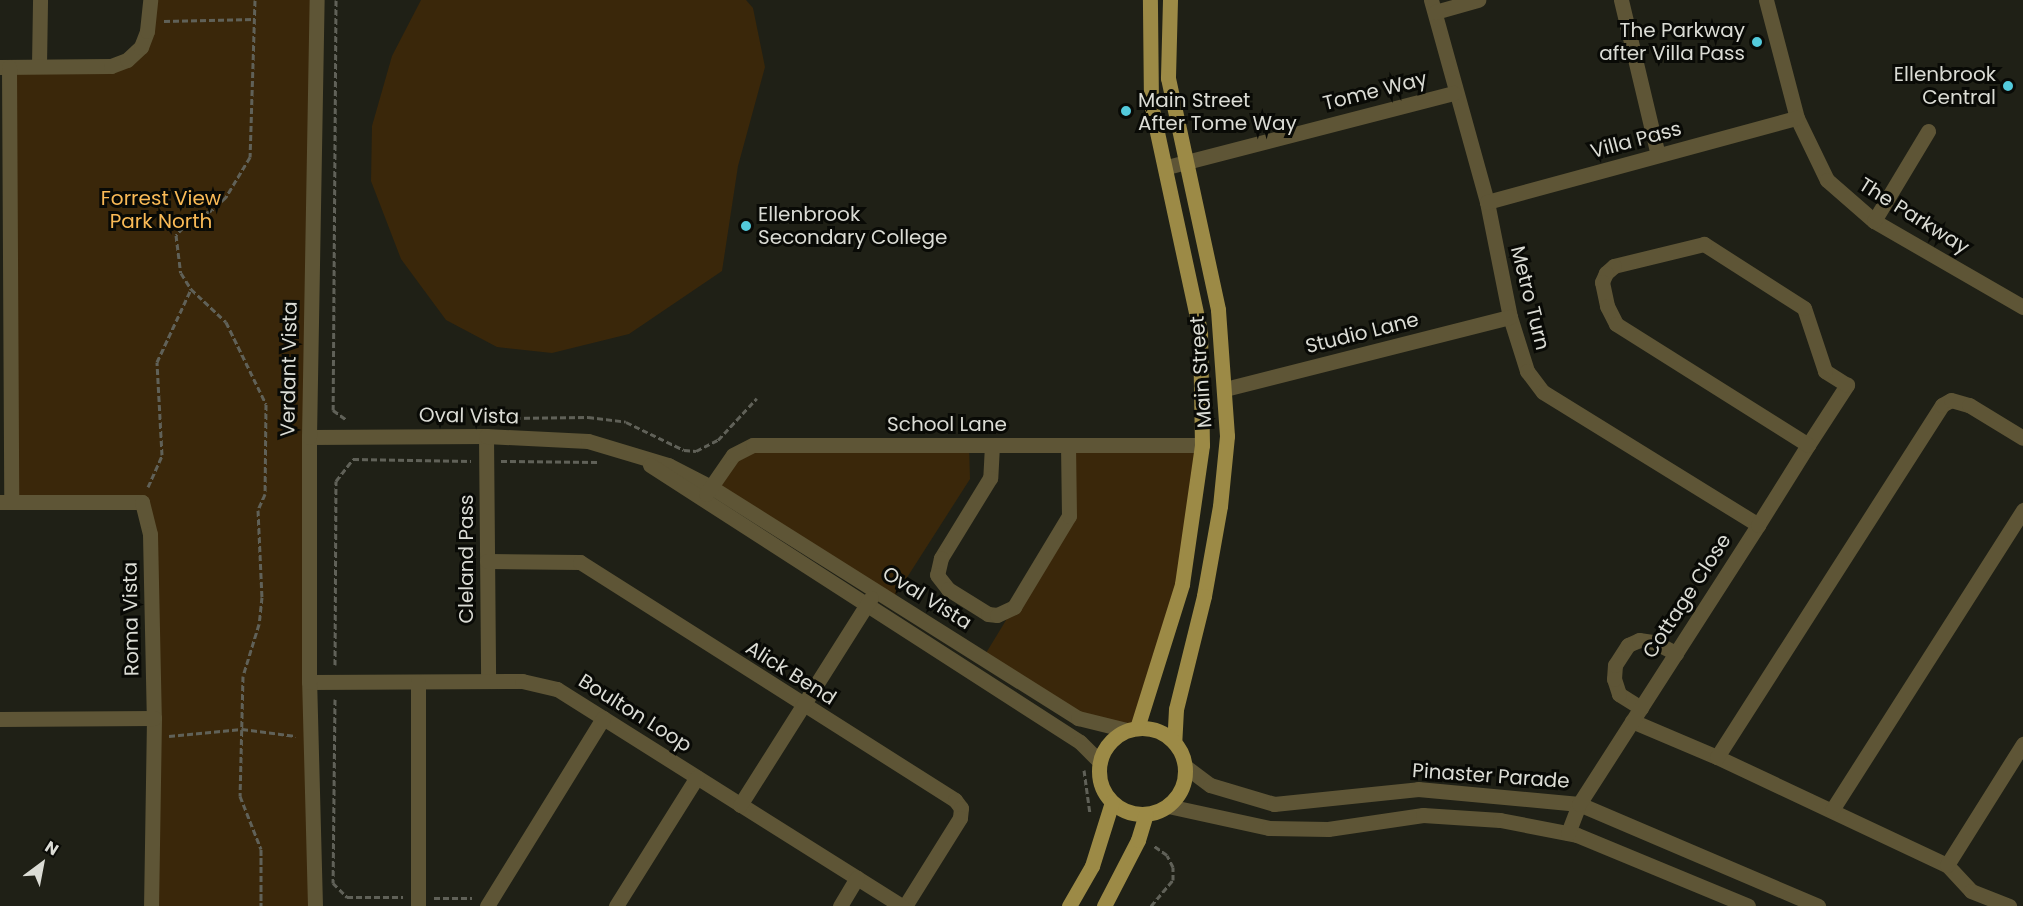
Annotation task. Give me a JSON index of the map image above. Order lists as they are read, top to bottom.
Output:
{
  "streets": {
    "main road": ["Main Street"],
    "street": [
      "Tome Way",
      "Villa Pass",
      "The Parkway",
      "Metro Turn",
      "Studio Lane",
      "Verdant Vista",
      "Oval Vista",
      "School Lane",
      "Cleland Pass",
      "Cottage Close",
      "Roma Vista",
      "Alick Bend",
      "Boulton Loop",
      "Pinaster Parade"
    ]
  },
  "crossings": [
    ["Tome Way", "Metro Turn"],
    ["Tome Way", "Main Street"],
    ["Villa Pass", "The Parkway"],
    ["Villa Pass", "Metro Turn"],
    ["Metro Turn", "Studio Lane"],
    ["Metro Turn", "Cottage Close"],
    ["Studio Lane", "Main Street"],
    ["Verdant Vista", "Oval Vista"],
    ["Verdant Vista", "Boulton Loop"],
    ["Main Street", "Oval Vista"],
    ["Main Street", "School Lane"],
    ["Main Street", "Pinaster Parade"],
    ["Oval Vista", "School Lane"],
    ["Oval Vista", "Cleland Pass"],
    ["Oval Vista", "Pinaster Parade"],
    ["Cleland Pass", "Alick Bend"],
    ["Cleland Pass", "Boulton Loop"],
    ["Cottage Close", "Pinaster Parade"],
    ["Alick Bend", "Boulton Loop"]
  ],
  "parks": ["Forrest View Park North"],
  "places": [
    "The Parkway after Villa Pass",
    "Ellenbrook Central",
    "Main Street After Tome Way",
    "Ellenbrook Secondary College"
  ],
  "north": "top right"
}
